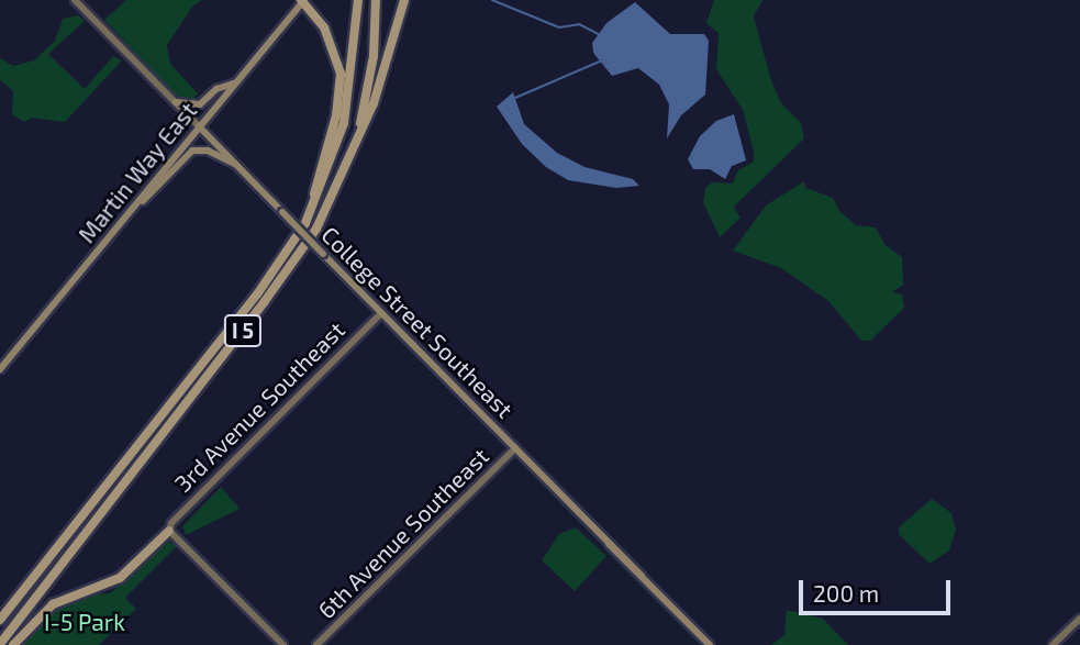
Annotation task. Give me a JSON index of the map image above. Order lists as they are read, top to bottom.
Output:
{
  "streets": {
    "highway": ["I 5"],
    "main road": ["Martin Way East", "College Street Southeast"],
    "street": ["3rd Avenue Southeast", "6th Avenue Southeast"]
  },
  "crossings": [
    ["Martin Way East", "College Street Southeast"],
    ["College Street Southeast", "3rd Avenue Southeast"],
    ["College Street Southeast", "6th Avenue Southeast"]
  ],
  "parks": ["I-5 Park"],
  "scale_bar": "200 m"
}
